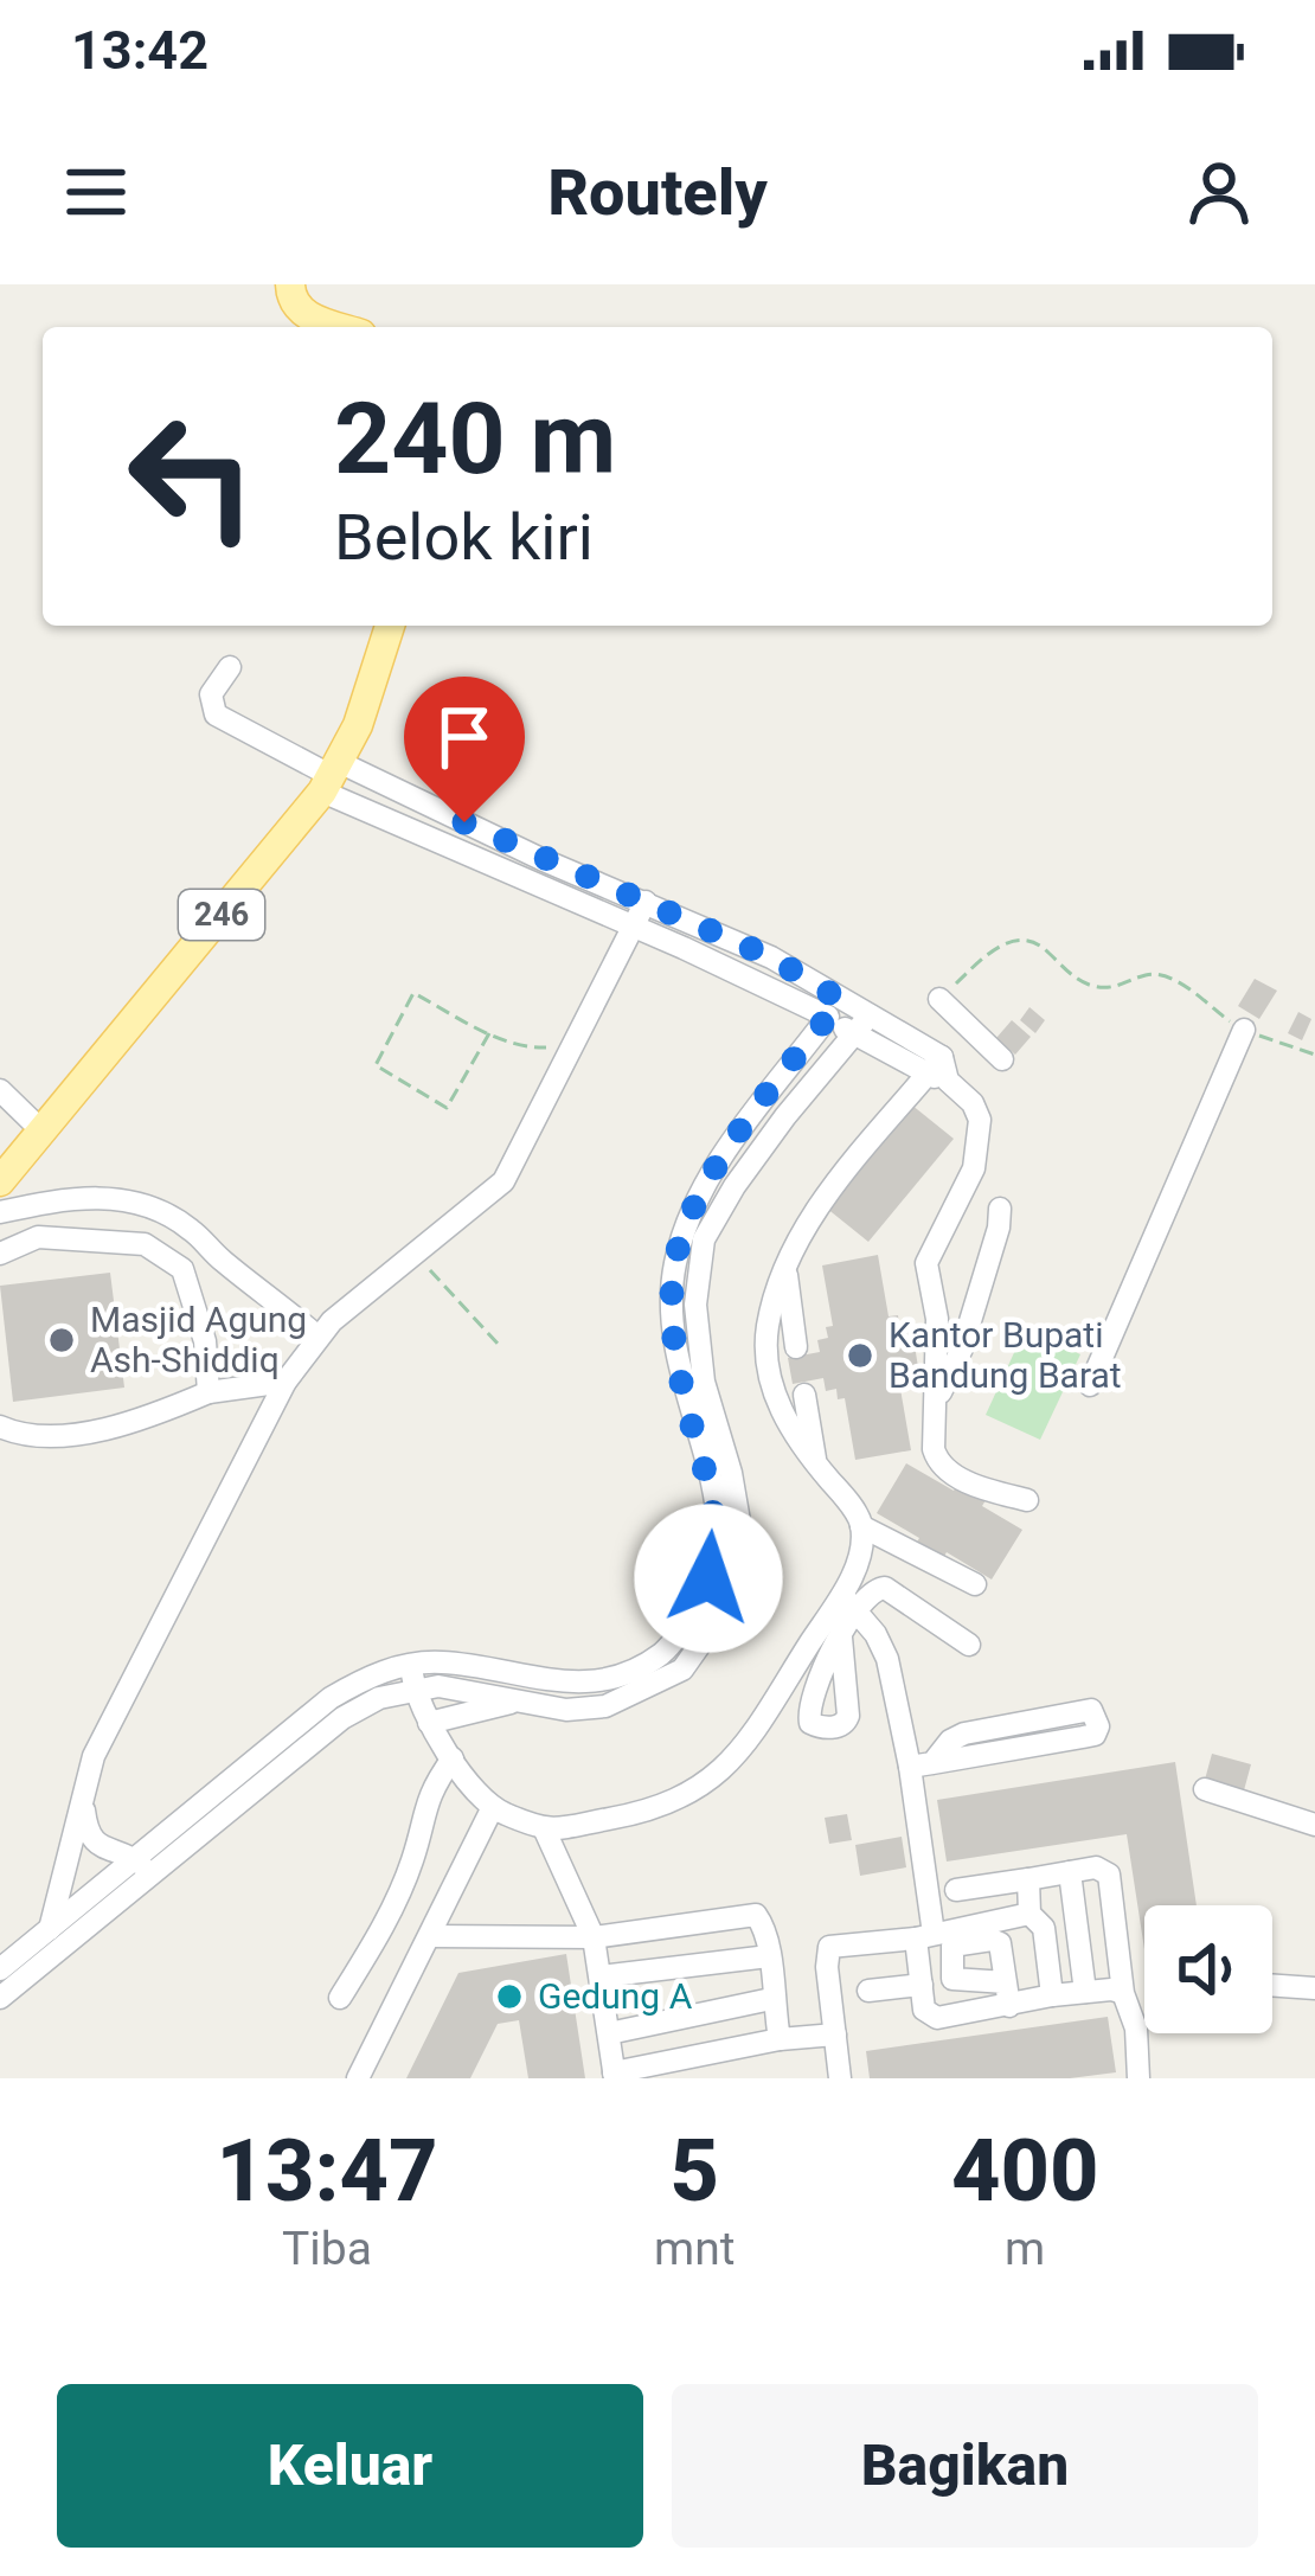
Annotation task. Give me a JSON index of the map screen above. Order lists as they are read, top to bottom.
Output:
{
  "streets": {
    "main road": ["246"]
  },
  "places": ["Masjid Agung Ash-Shiddiq", "Kantor Bupati Bandung Barat", "Gedung A"],
  "page": {
    "status": "13:42",
    "header": "Routely",
    "turn": ["240 m", "Belok kiri"],
    "eta": [
      "13:47",
      "Tiba",
      "5",
      "mnt",
      "400",
      "m"
    ],
    "buttons": ["Keluar", "Bagikan"]
  }
}
